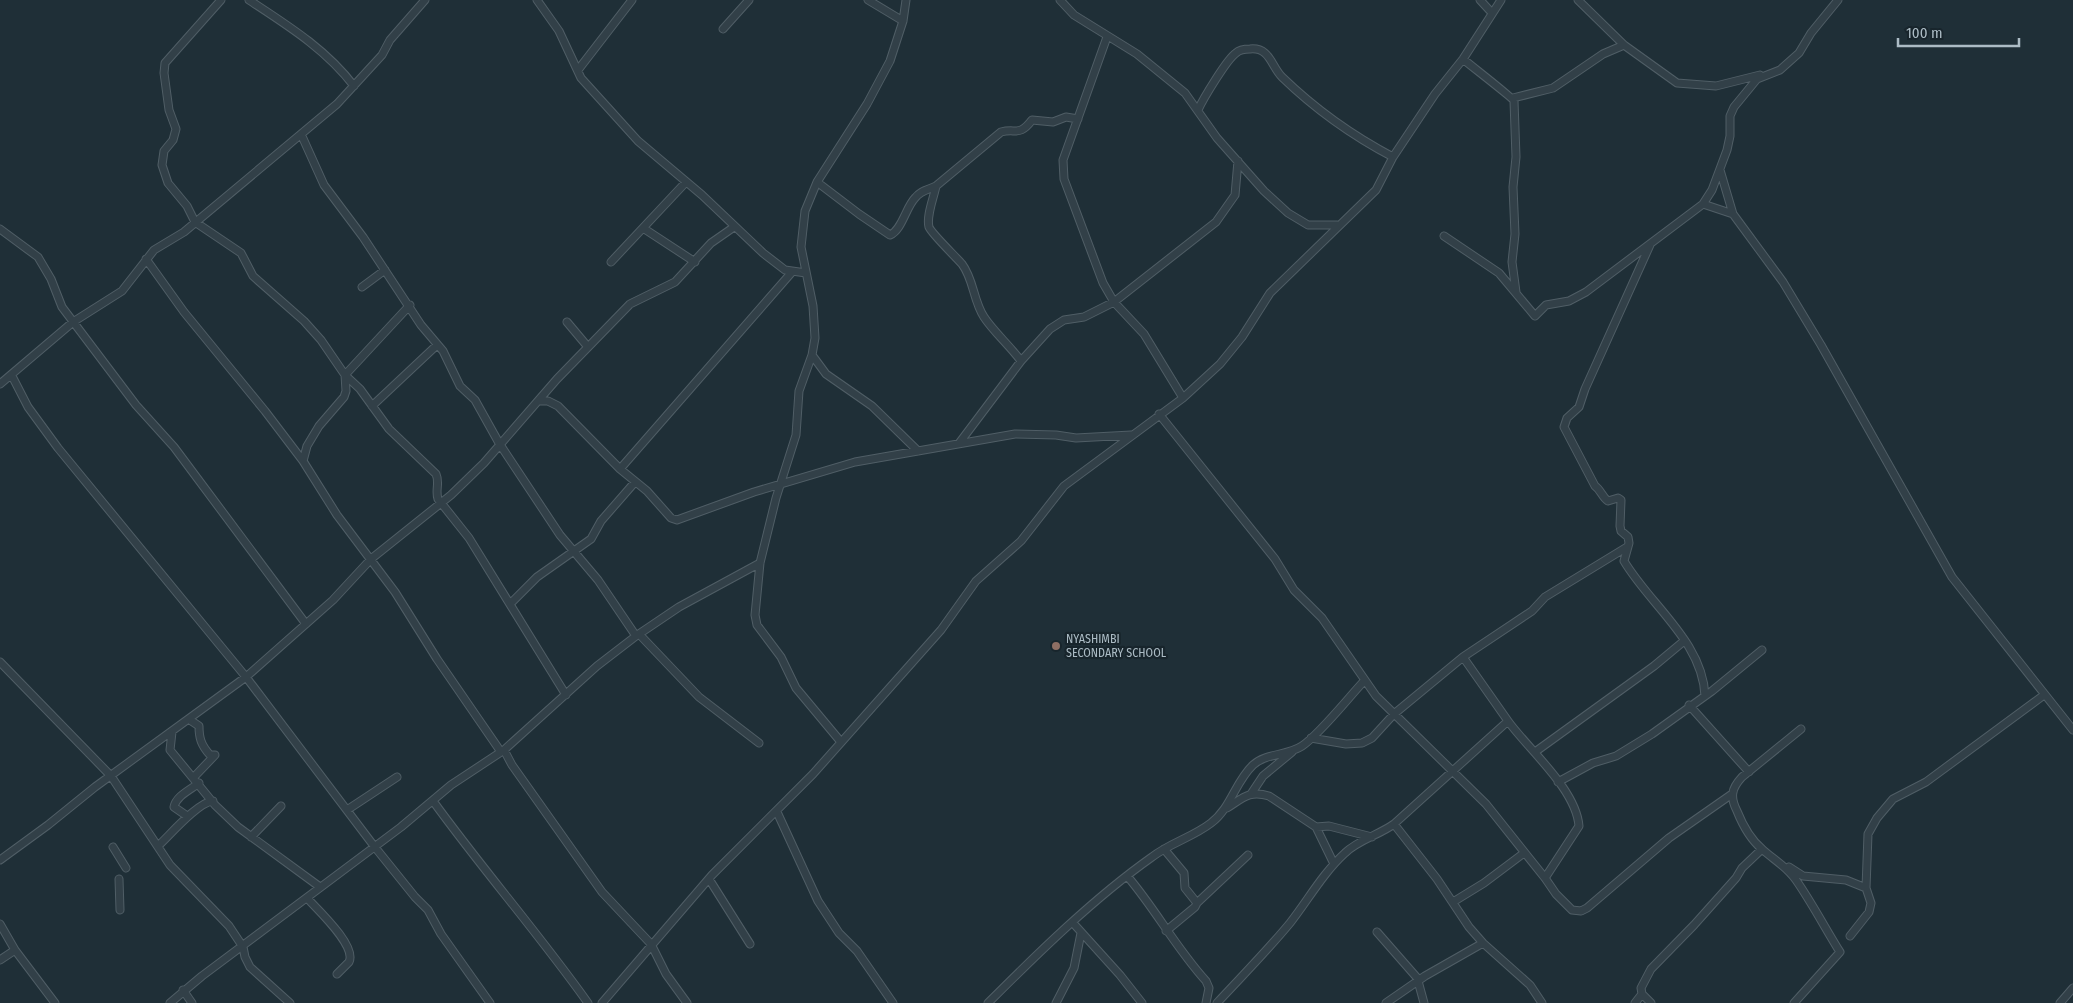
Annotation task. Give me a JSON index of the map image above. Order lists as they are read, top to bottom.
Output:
{
  "places": ["NYASHIMBI SECONDARY SCHOOL"],
  "scale_bar": "100 m"
}
